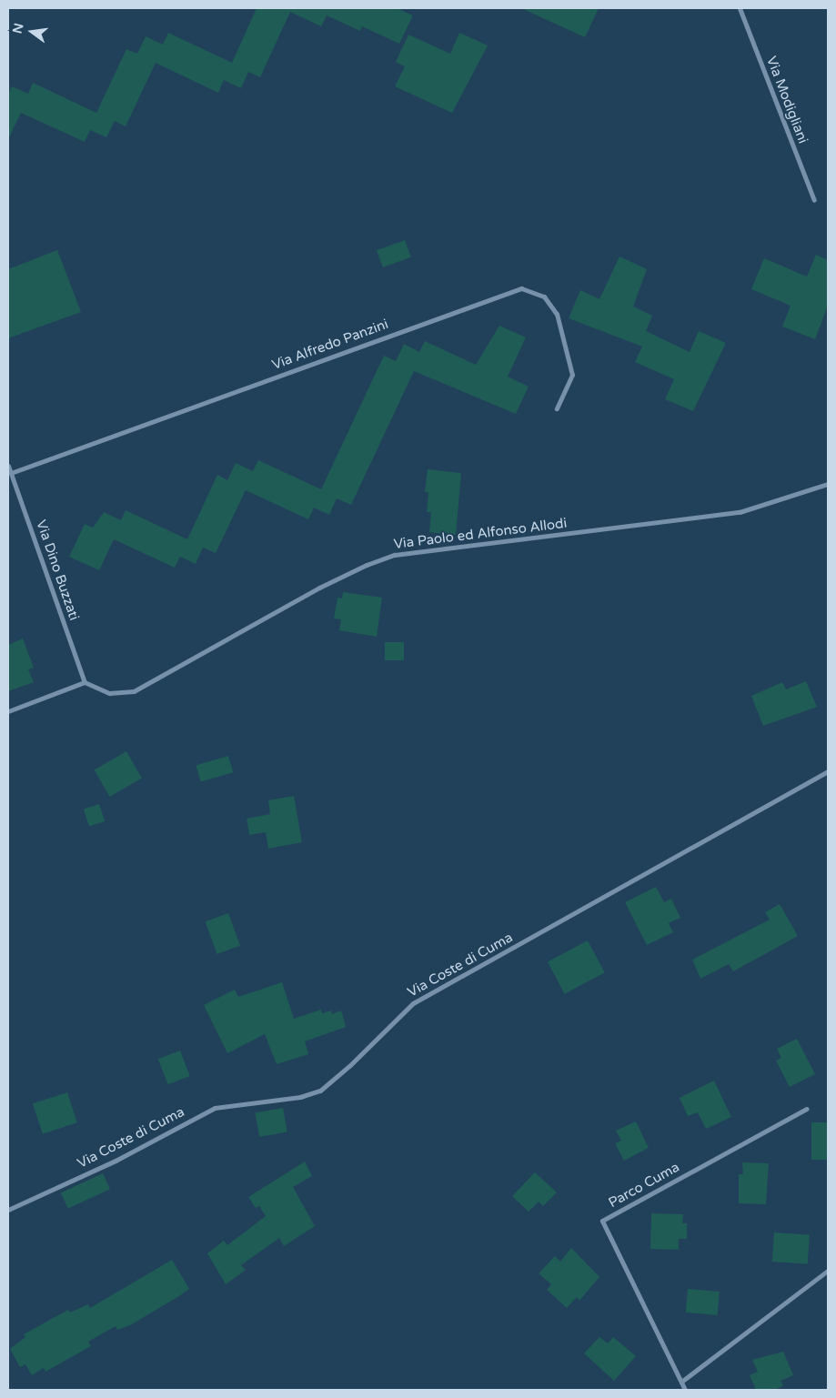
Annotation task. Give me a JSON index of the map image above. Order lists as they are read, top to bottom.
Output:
{
  "streets": {
    "street": [
      "Via Modigliani",
      "Via Alfredo Panzini",
      "Via Paolo ed Alfonso Allodi",
      "Via Dino Buzzati",
      "Via Coste di Cuma",
      "Parco Cuma"
    ]
  },
  "crossings": [
    ["Via Alfredo Panzini", "Via Dino Buzzati"],
    ["Via Paolo ed Alfonso Allodi", "Via Dino Buzzati"]
  ],
  "north": "left"
}
